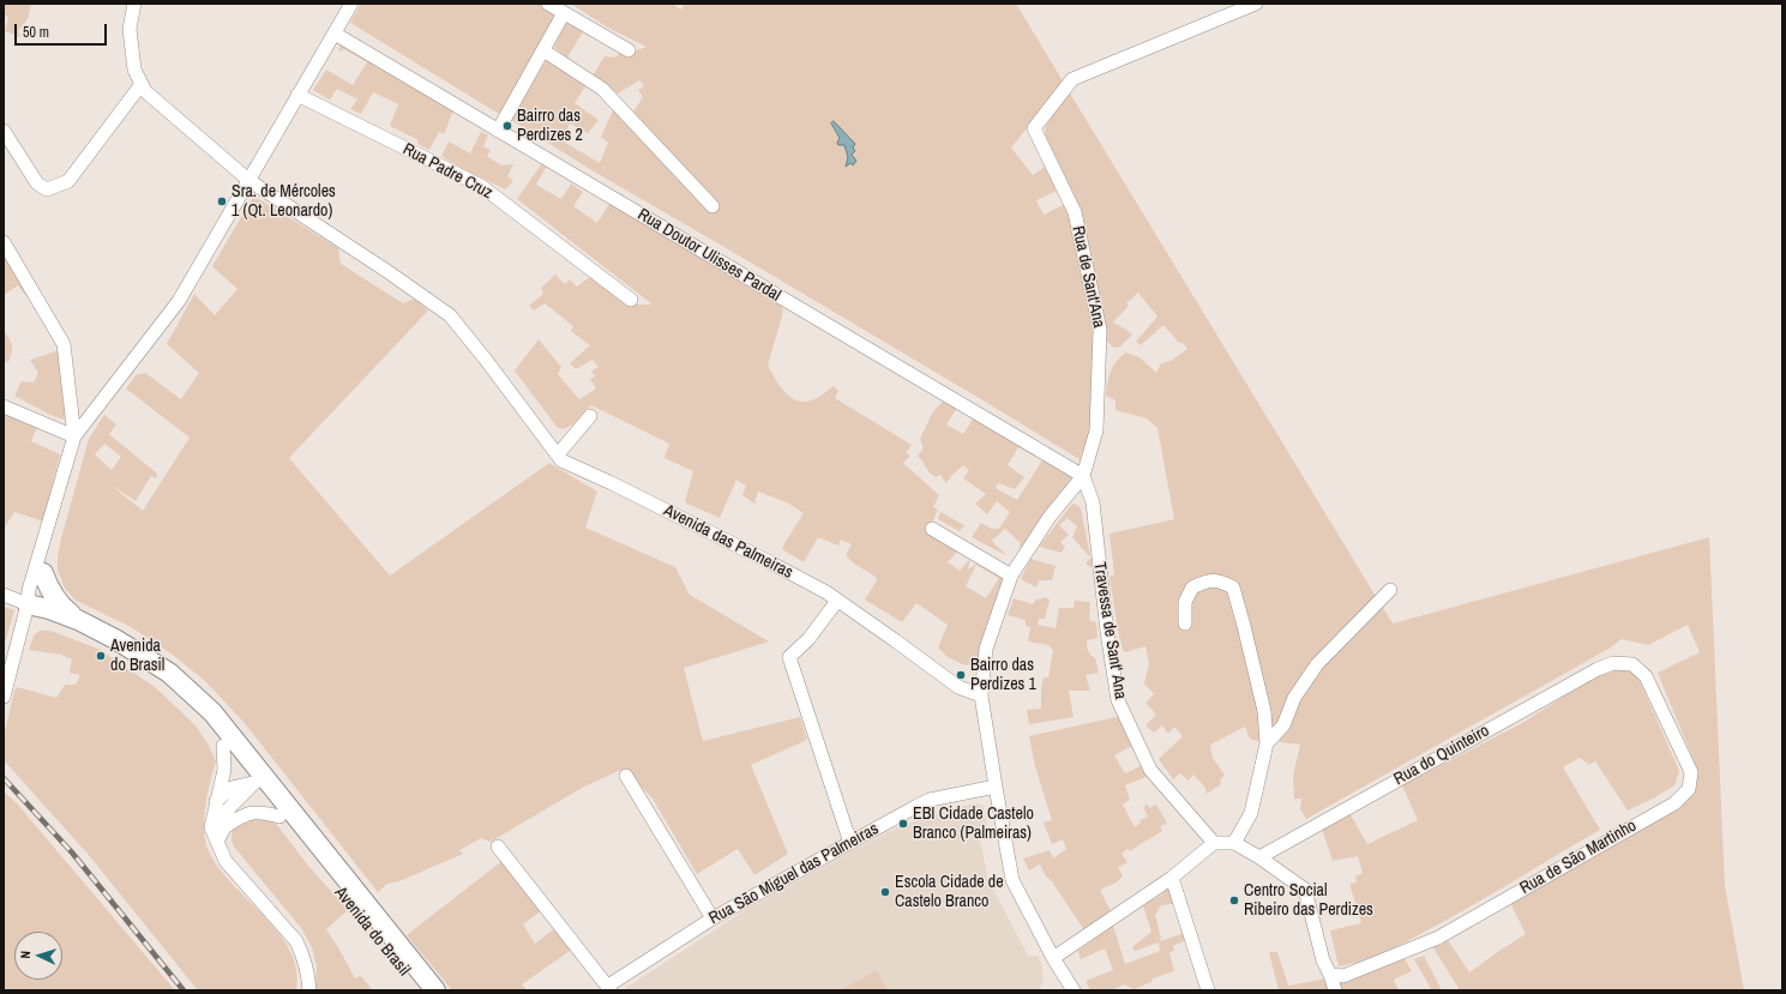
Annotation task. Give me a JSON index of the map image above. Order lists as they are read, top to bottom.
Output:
{
  "streets": {
    "main road": ["Avenida do Brasil"],
    "street": [
      "Rua Padre Cruz",
      "Rua Doutor Ulisses Pardal",
      "Rua de Sant'Ana",
      "Avenida das Palmeiras",
      "Travessa de Sant' Ana",
      "Rua do Quinteiro",
      "Rua de São Martinho",
      "Rua São Miguel das Palmeiras"
    ]
  },
  "crossings": [
    ["Rua Doutor Ulisses Pardal", "Rua de Sant'Ana"],
    ["Rua Doutor Ulisses Pardal", "Travessa de Sant' Ana"],
    ["Rua de Sant'Ana", "Avenida das Palmeiras"],
    ["Rua de Sant'Ana", "Travessa de Sant' Ana"],
    ["Rua do Quinteiro", "Rua de São Martinho"]
  ],
  "places": [
    "Bairro das Perdizes 2",
    "Sra. de Mércoles 1 (Qt. Leonardo)",
    "Avenida do Brasil",
    "Bairro das Perdizes 1",
    "EBI Cidade Castelo Branco (Palmeiras)",
    "Escola Cidade de Castelo Branco",
    "Centro Social Ribeiro das Perdizes"
  ],
  "scale_bar": "50 m",
  "north": "left"
}
